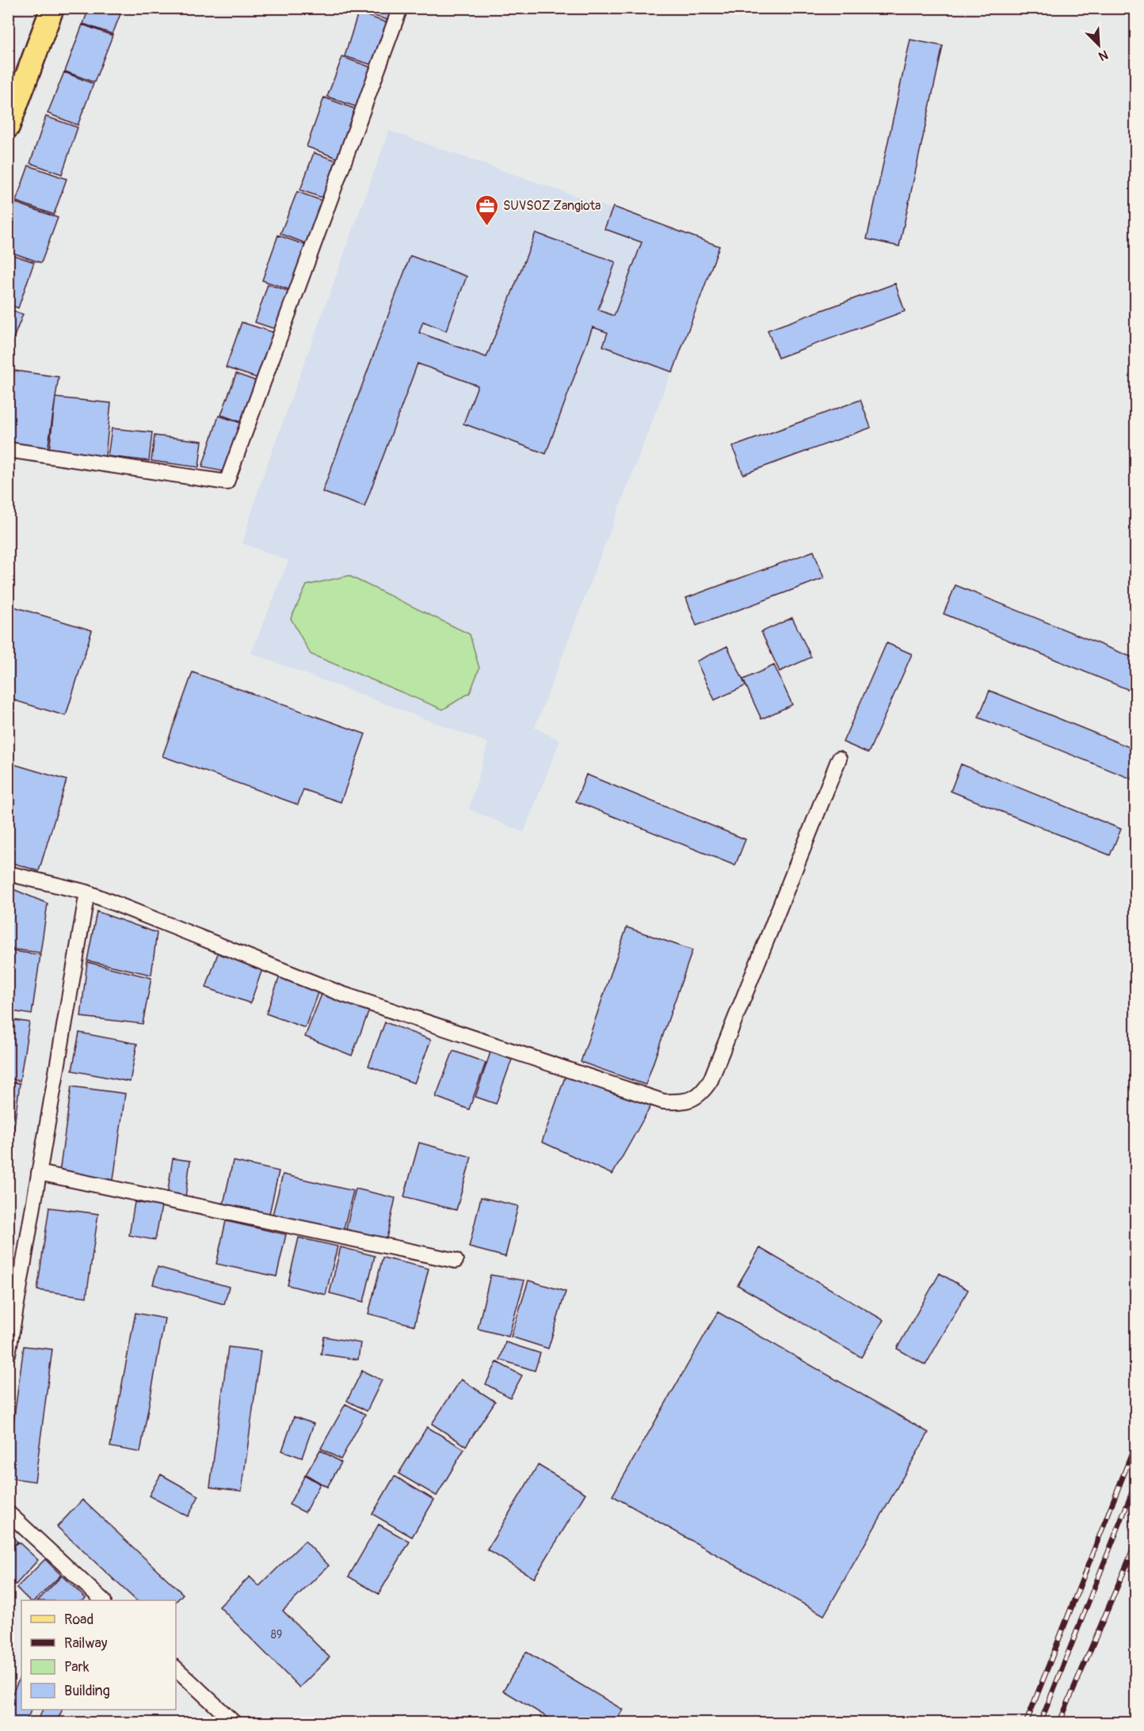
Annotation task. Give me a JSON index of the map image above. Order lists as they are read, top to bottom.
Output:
{
  "places": {
    "office": ["SUVSOZ Zangiota"]
  },
  "house_numbers": ["89"],
  "legend": [
    "Road",
    "Railway",
    "Park",
    "Building"
  ],
  "north": "bottom right"
}
